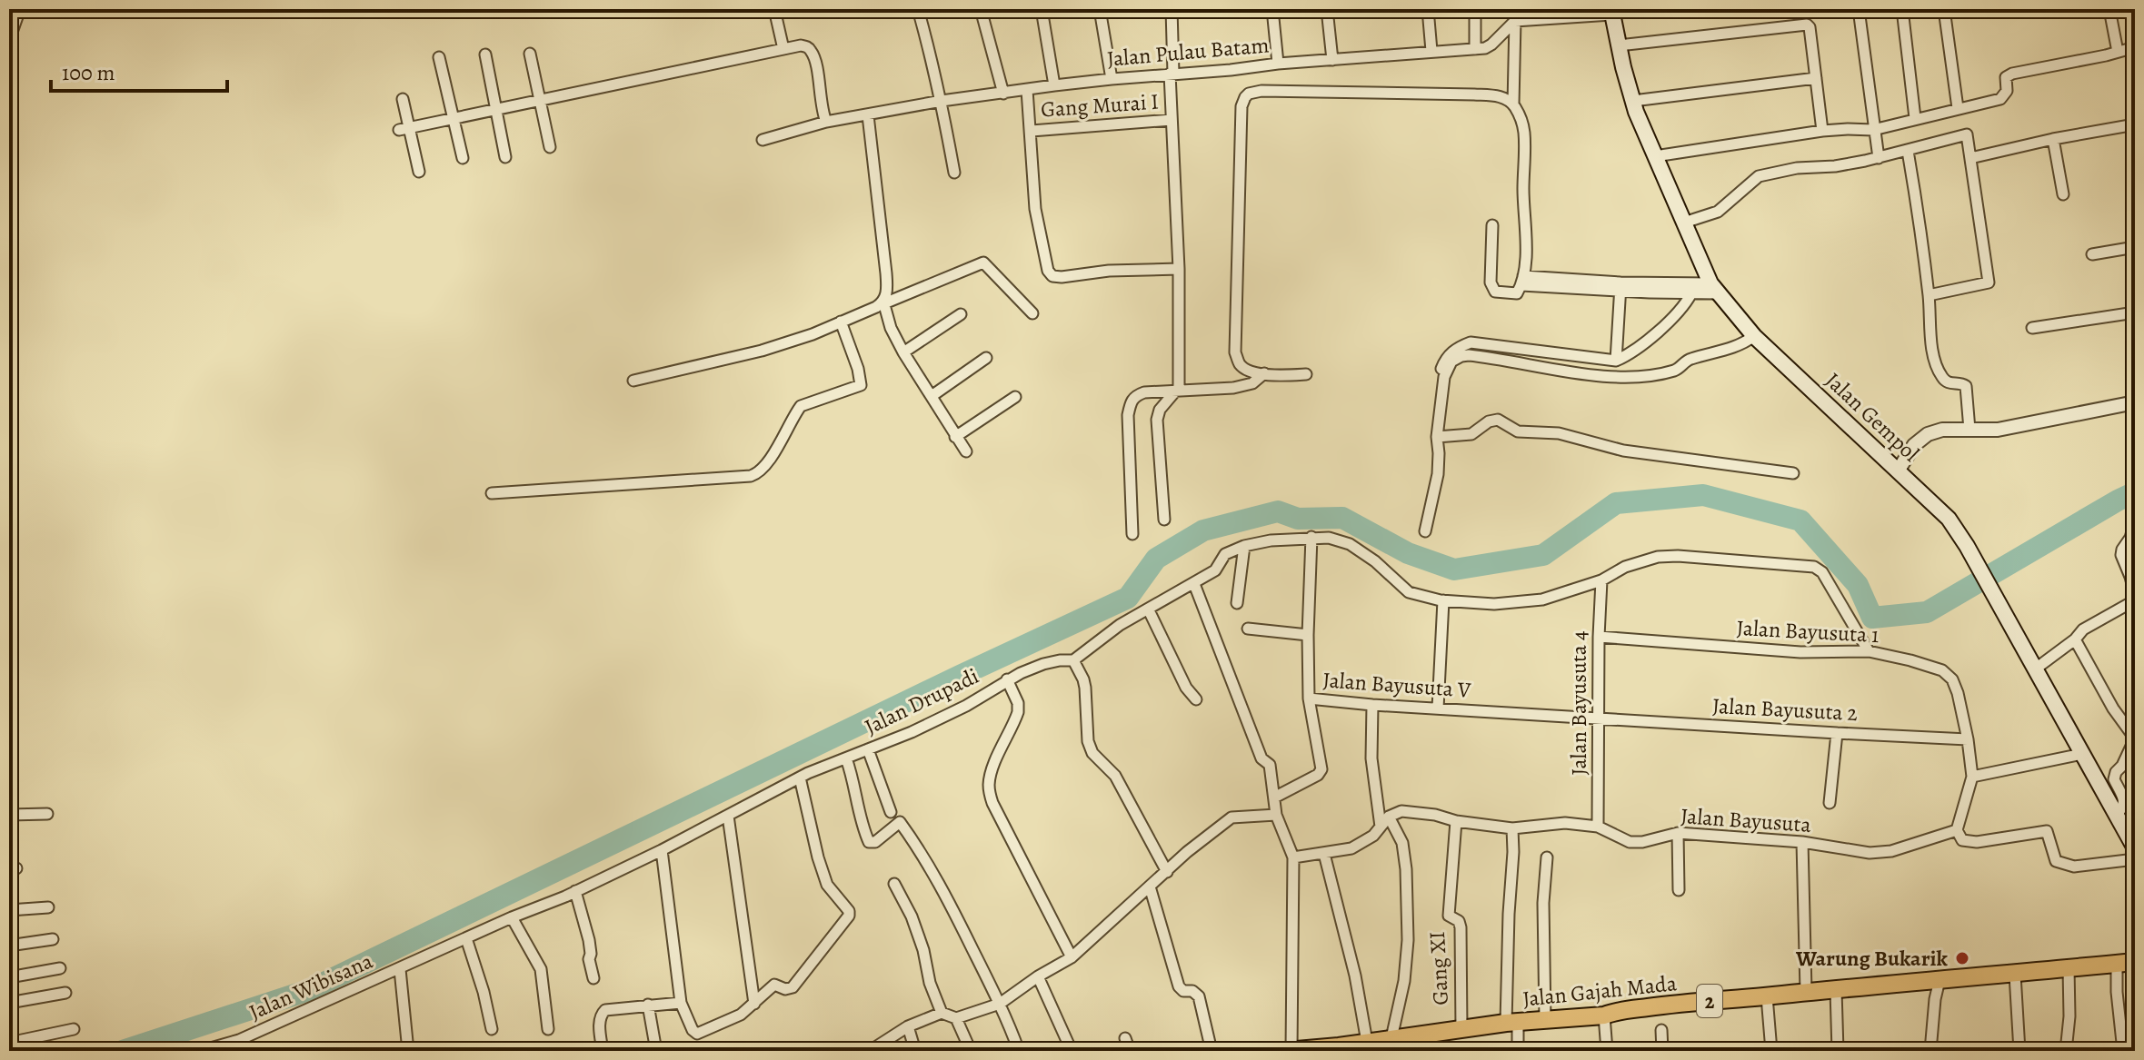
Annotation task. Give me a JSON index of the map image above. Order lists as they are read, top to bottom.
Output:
{
  "streets": {
    "highway": ["Jalan Gajah Mada", "2"],
    "main road": ["Jalan Gempol"],
    "street": [
      "Jalan Pulau Batam",
      "Gang Murai I",
      "Jalan Bayusuta 1",
      "Jalan Bayusuta V",
      "Jalan Drupadi",
      "Jalan Bayusuta 4",
      "Jalan Bayusuta 2",
      "Jalan Bayusuta",
      "Gang XI",
      "Jalan Wibisana"
    ]
  },
  "crossings": [
    ["Jalan Pulau Batam", "Gang Murai I"],
    ["Jalan Bayusuta 1", "Jalan Drupadi"],
    ["Jalan Bayusuta 1", "Jalan Bayusuta 4"],
    ["Jalan Bayusuta 1", "Jalan Bayusuta 2"],
    ["Jalan Bayusuta V", "Jalan Drupadi"],
    ["Jalan Bayusuta V", "Jalan Bayusuta 4"],
    ["Jalan Bayusuta V", "Jalan Bayusuta 2"],
    ["Jalan Drupadi", "Jalan Bayusuta 4"],
    ["Jalan Drupadi", "Jalan Wibisana"],
    ["Jalan Bayusuta 4", "Jalan Bayusuta 2"],
    ["Jalan Bayusuta 4", "Jalan Bayusuta"],
    ["Jalan Bayusuta", "Gang XI"],
    ["Gang XI", "Jalan Gajah Mada"]
  ],
  "places": ["Warung Bukarik"],
  "scale_bar": "100 m"
}
